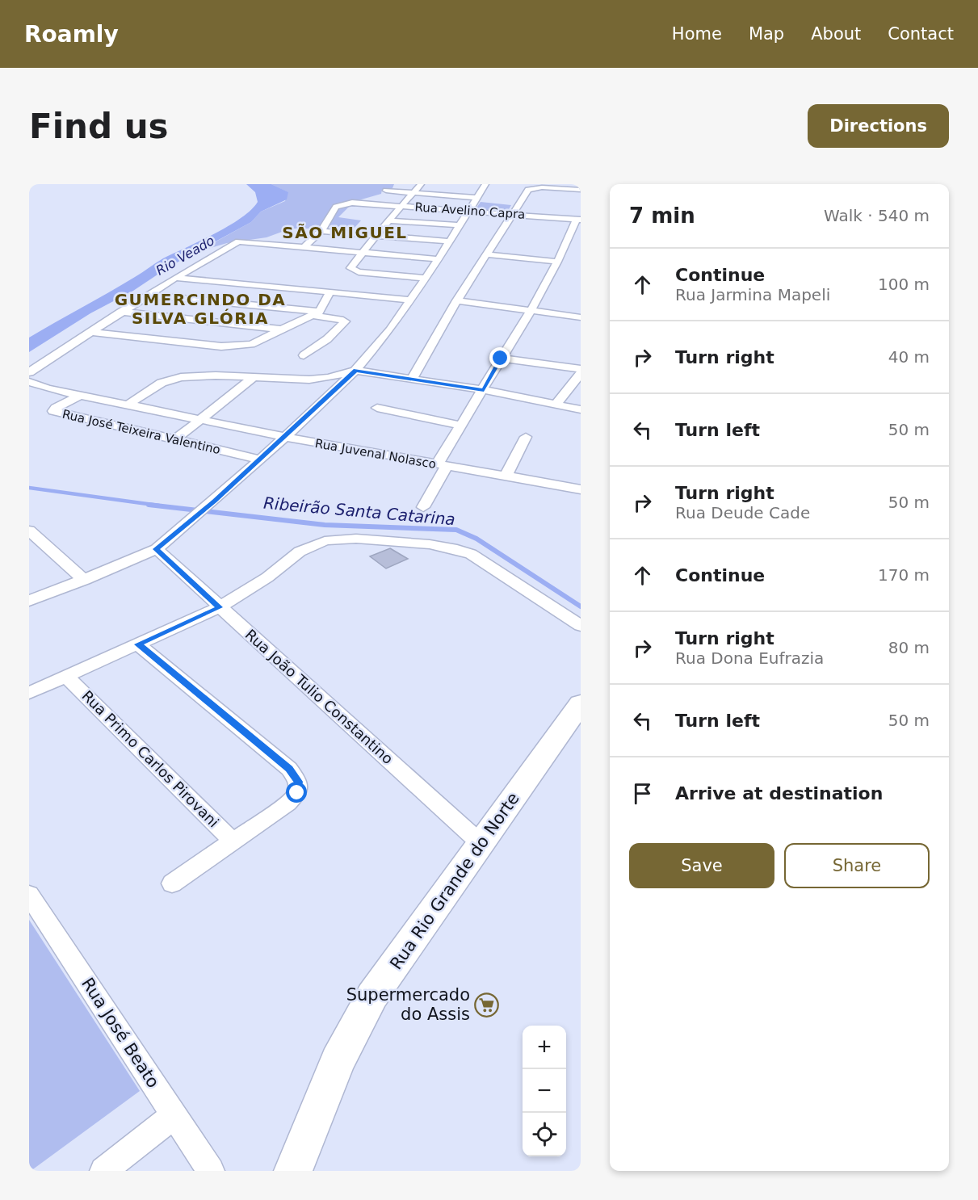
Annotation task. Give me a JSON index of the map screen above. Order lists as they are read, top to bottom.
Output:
{
  "streets": {
    "main road": ["Rua Rio Grande do Norte"],
    "street": [
      "Rua Avelino Capra",
      "Rua José Teixeira Valentino",
      "Rua Juvenal Nolasco",
      "Rua João Tulio Constantino",
      "Rua Primo Carlos Pirovani",
      "Rua José Beato"
    ]
  },
  "crossings": [
    ["Rua José Teixeira Valentino", "Rua Juvenal Nolasco"],
    ["Rua João Tulio Constantino", "Rua Primo Carlos Pirovani"],
    ["Rua João Tulio Constantino", "Rua Rio Grande do Norte"]
  ],
  "districts": ["SÃO MIGUEL", "GUMERCINDO DA SILVA GLÓRIA"],
  "water": ["Rio Veado", "Ribeirão Santa Catarina"],
  "places": {
    "supermarket": ["Supermercado do Assis"]
  },
  "page": {
    "header": "Roamly",
    "nav": [
      "Home",
      "Map",
      "About",
      "Contact"
    ],
    "buttons": [
      "Directions",
      ["Save", "Share"]
    ],
    "title": "Find us",
    "heading": ["7 min", "Walk · 540 m"],
    "list": [
      ["Continue", "Rua Jarmina Mapeli", "100 m"],
      ["Turn right", "40 m"],
      ["Turn left", "50 m"],
      ["Turn right", "Rua Deude Cade", "50 m"],
      ["Continue", "170 m"],
      ["Turn right", "Rua Dona Eufrazia", "80 m"],
      ["Turn left", "50 m"],
      "Arrive at destination"
    ],
    "map_buttons": ["+", "−"]
  }
}
